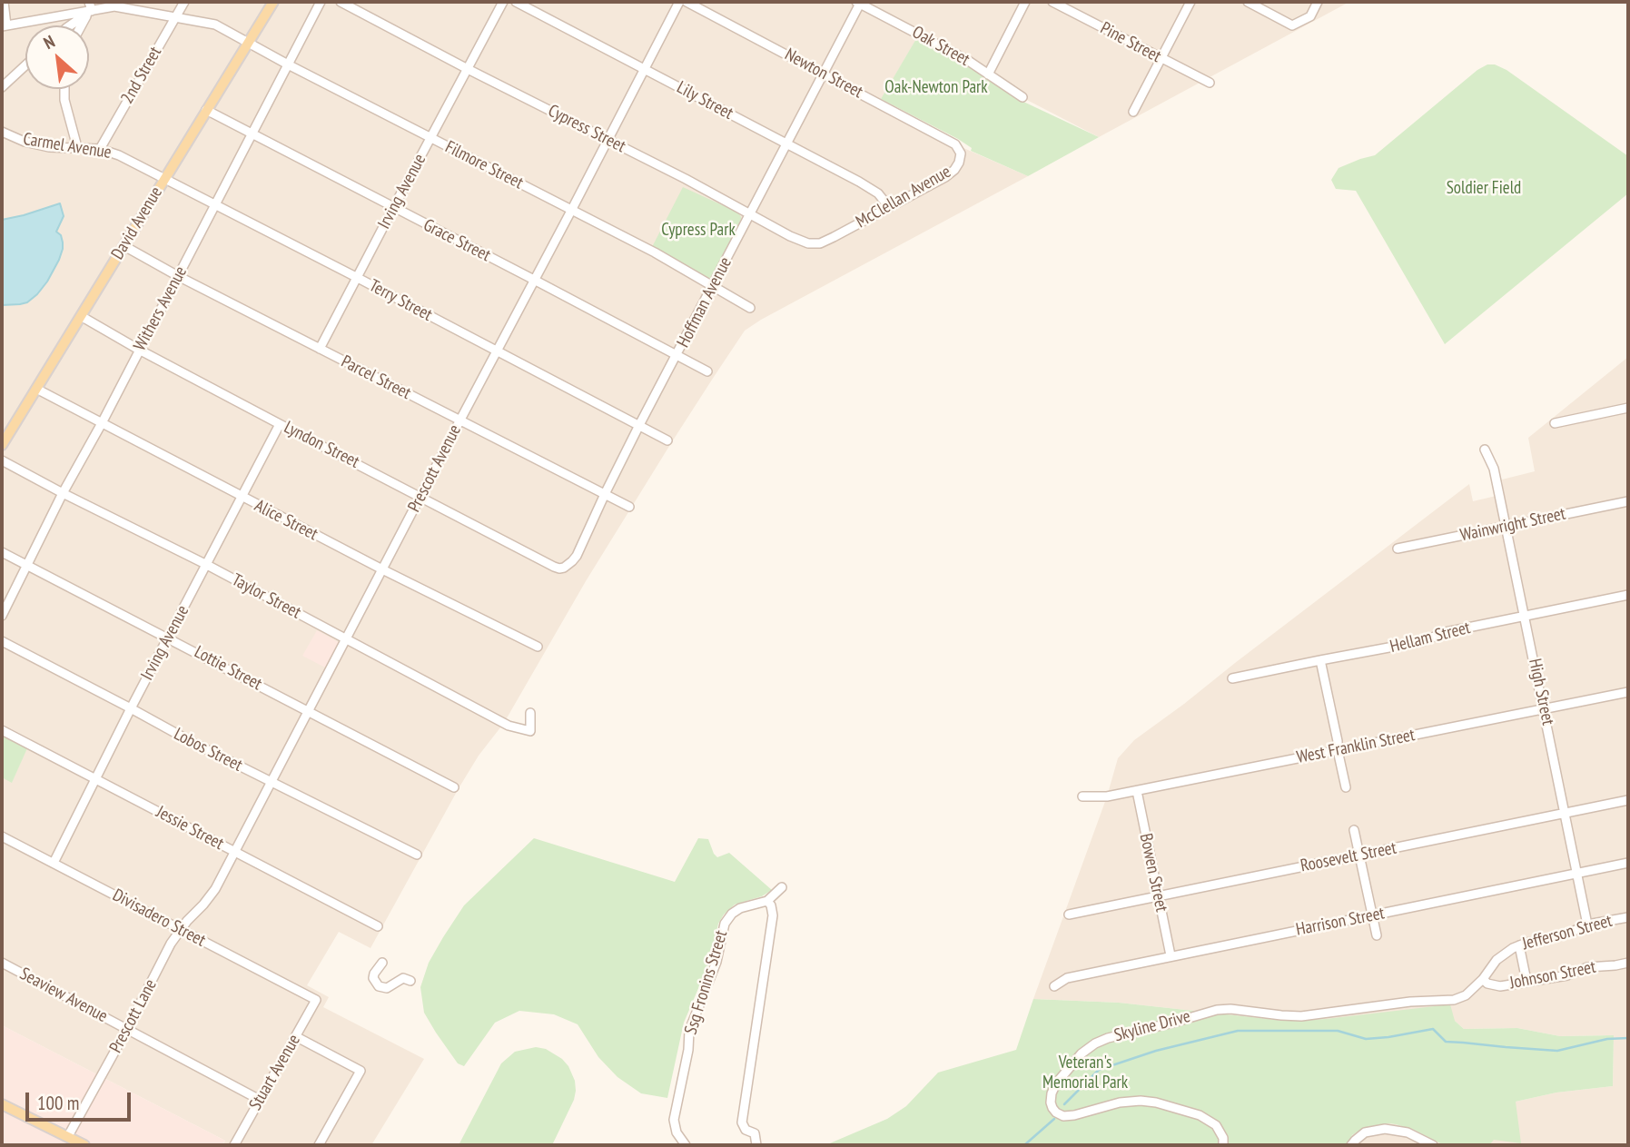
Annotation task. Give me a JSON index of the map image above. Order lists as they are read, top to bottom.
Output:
{
  "streets": {
    "main road": ["David Avenue"],
    "street": [
      "Pine Street",
      "Oak Street",
      "Newton Street",
      "2nd Street",
      "Lily Street",
      "Cypress Street",
      "Carmel Avenue",
      "Filmore Street",
      "Irving Avenue",
      "McClellan Avenue",
      "Grace Street",
      "Terry Street",
      "Hoffman Avenue",
      "Withers Avenue",
      "Parcel Street",
      "Lyndon Street",
      "Prescott Avenue",
      "Alice Street",
      "Wainwright Street",
      "Taylor Street",
      "Hellam Street",
      "Lottie Street",
      "High Street",
      "West Franklin Street",
      "Lobos Street",
      "Jessie Street",
      "Roosevelt Street",
      "Bowen Street",
      "Divisadero Street",
      "Harrison Street",
      "Jefferson Street",
      "Johnson Street",
      "Ssg Fronins Street",
      "Seaview Avenue",
      "Prescott Lane",
      "Skyline Drive",
      "Stuart Avenue"
    ]
  },
  "crossings": [
    ["Oak Street", "Hoffman Avenue"],
    ["Newton Street", "McClellan Avenue"],
    ["Newton Street", "Hoffman Avenue"],
    ["2nd Street", "Carmel Avenue"],
    ["2nd Street", "Filmore Street"],
    ["Lily Street", "McClellan Avenue"],
    ["Lily Street", "Hoffman Avenue"],
    ["Lily Street", "Prescott Avenue"],
    ["Cypress Street", "Irving Avenue"],
    ["Cypress Street", "McClellan Avenue"],
    ["Cypress Street", "Hoffman Avenue"],
    ["Cypress Street", "Prescott Avenue"],
    ["Carmel Avenue", "Terry Street"],
    ["Filmore Street", "Irving Avenue"],
    ["Filmore Street", "David Avenue"],
    ["Filmore Street", "Hoffman Avenue"],
    ["Filmore Street", "Withers Avenue"],
    ["Filmore Street", "Prescott Avenue"],
    ["Irving Avenue", "Grace Street"],
    ["Irving Avenue", "Terry Street"],
    ["Irving Avenue", "Parcel Street"],
    ["Irving Avenue", "Lyndon Street"],
    ["Irving Avenue", "Alice Street"],
    ["Irving Avenue", "Taylor Street"],
    ["Irving Avenue", "Lottie Street"],
    ["Irving Avenue", "Lobos Street"],
    ["Irving Avenue", "Jessie Street"],
    ["Irving Avenue", "Divisadero Street"],
    ["David Avenue", "Grace Street"],
    ["David Avenue", "Terry Street"],
    ["David Avenue", "Parcel Street"],
    ["David Avenue", "Lyndon Street"],
    ["David Avenue", "Alice Street"],
    ["Grace Street", "Hoffman Avenue"],
    ["Grace Street", "Withers Avenue"],
    ["Grace Street", "Prescott Avenue"],
    ["Terry Street", "Hoffman Avenue"],
    ["Terry Street", "Withers Avenue"],
    ["Terry Street", "Prescott Avenue"],
    ["Hoffman Avenue", "Parcel Street"],
    ["Hoffman Avenue", "Lyndon Street"],
    ["Withers Avenue", "Parcel Street"],
    ["Withers Avenue", "Lyndon Street"],
    ["Withers Avenue", "Alice Street"],
    ["Withers Avenue", "Taylor Street"],
    ["Withers Avenue", "Lottie Street"],
    ["Parcel Street", "Prescott Avenue"],
    ["Lyndon Street", "Prescott Avenue"],
    ["Prescott Avenue", "Alice Street"],
    ["Prescott Avenue", "Taylor Street"],
    ["Prescott Avenue", "Lottie Street"],
    ["Prescott Avenue", "Lobos Street"],
    ["Prescott Avenue", "Jessie Street"],
    ["Prescott Avenue", "Divisadero Street"],
    ["Prescott Avenue", "Prescott Lane"],
    ["Wainwright Street", "High Street"],
    ["Hellam Street", "High Street"],
    ["High Street", "West Franklin Street"],
    ["High Street", "Roosevelt Street"],
    ["High Street", "Harrison Street"],
    ["High Street", "Jefferson Street"],
    ["West Franklin Street", "Bowen Street"],
    ["Roosevelt Street", "Bowen Street"],
    ["Bowen Street", "Harrison Street"],
    ["Divisadero Street", "Prescott Lane"],
    ["Divisadero Street", "Stuart Avenue"],
    ["Jefferson Street", "Johnson Street"],
    ["Johnson Street", "Skyline Drive"],
    ["Seaview Avenue", "Prescott Lane"],
    ["Seaview Avenue", "Stuart Avenue"]
  ],
  "parks": [
    "Oak-Newton Park",
    "Soldier Field",
    "Cypress Park",
    "Veteran's Memorial Park"
  ],
  "scale_bar": "100 m",
  "north": "top left"
}
